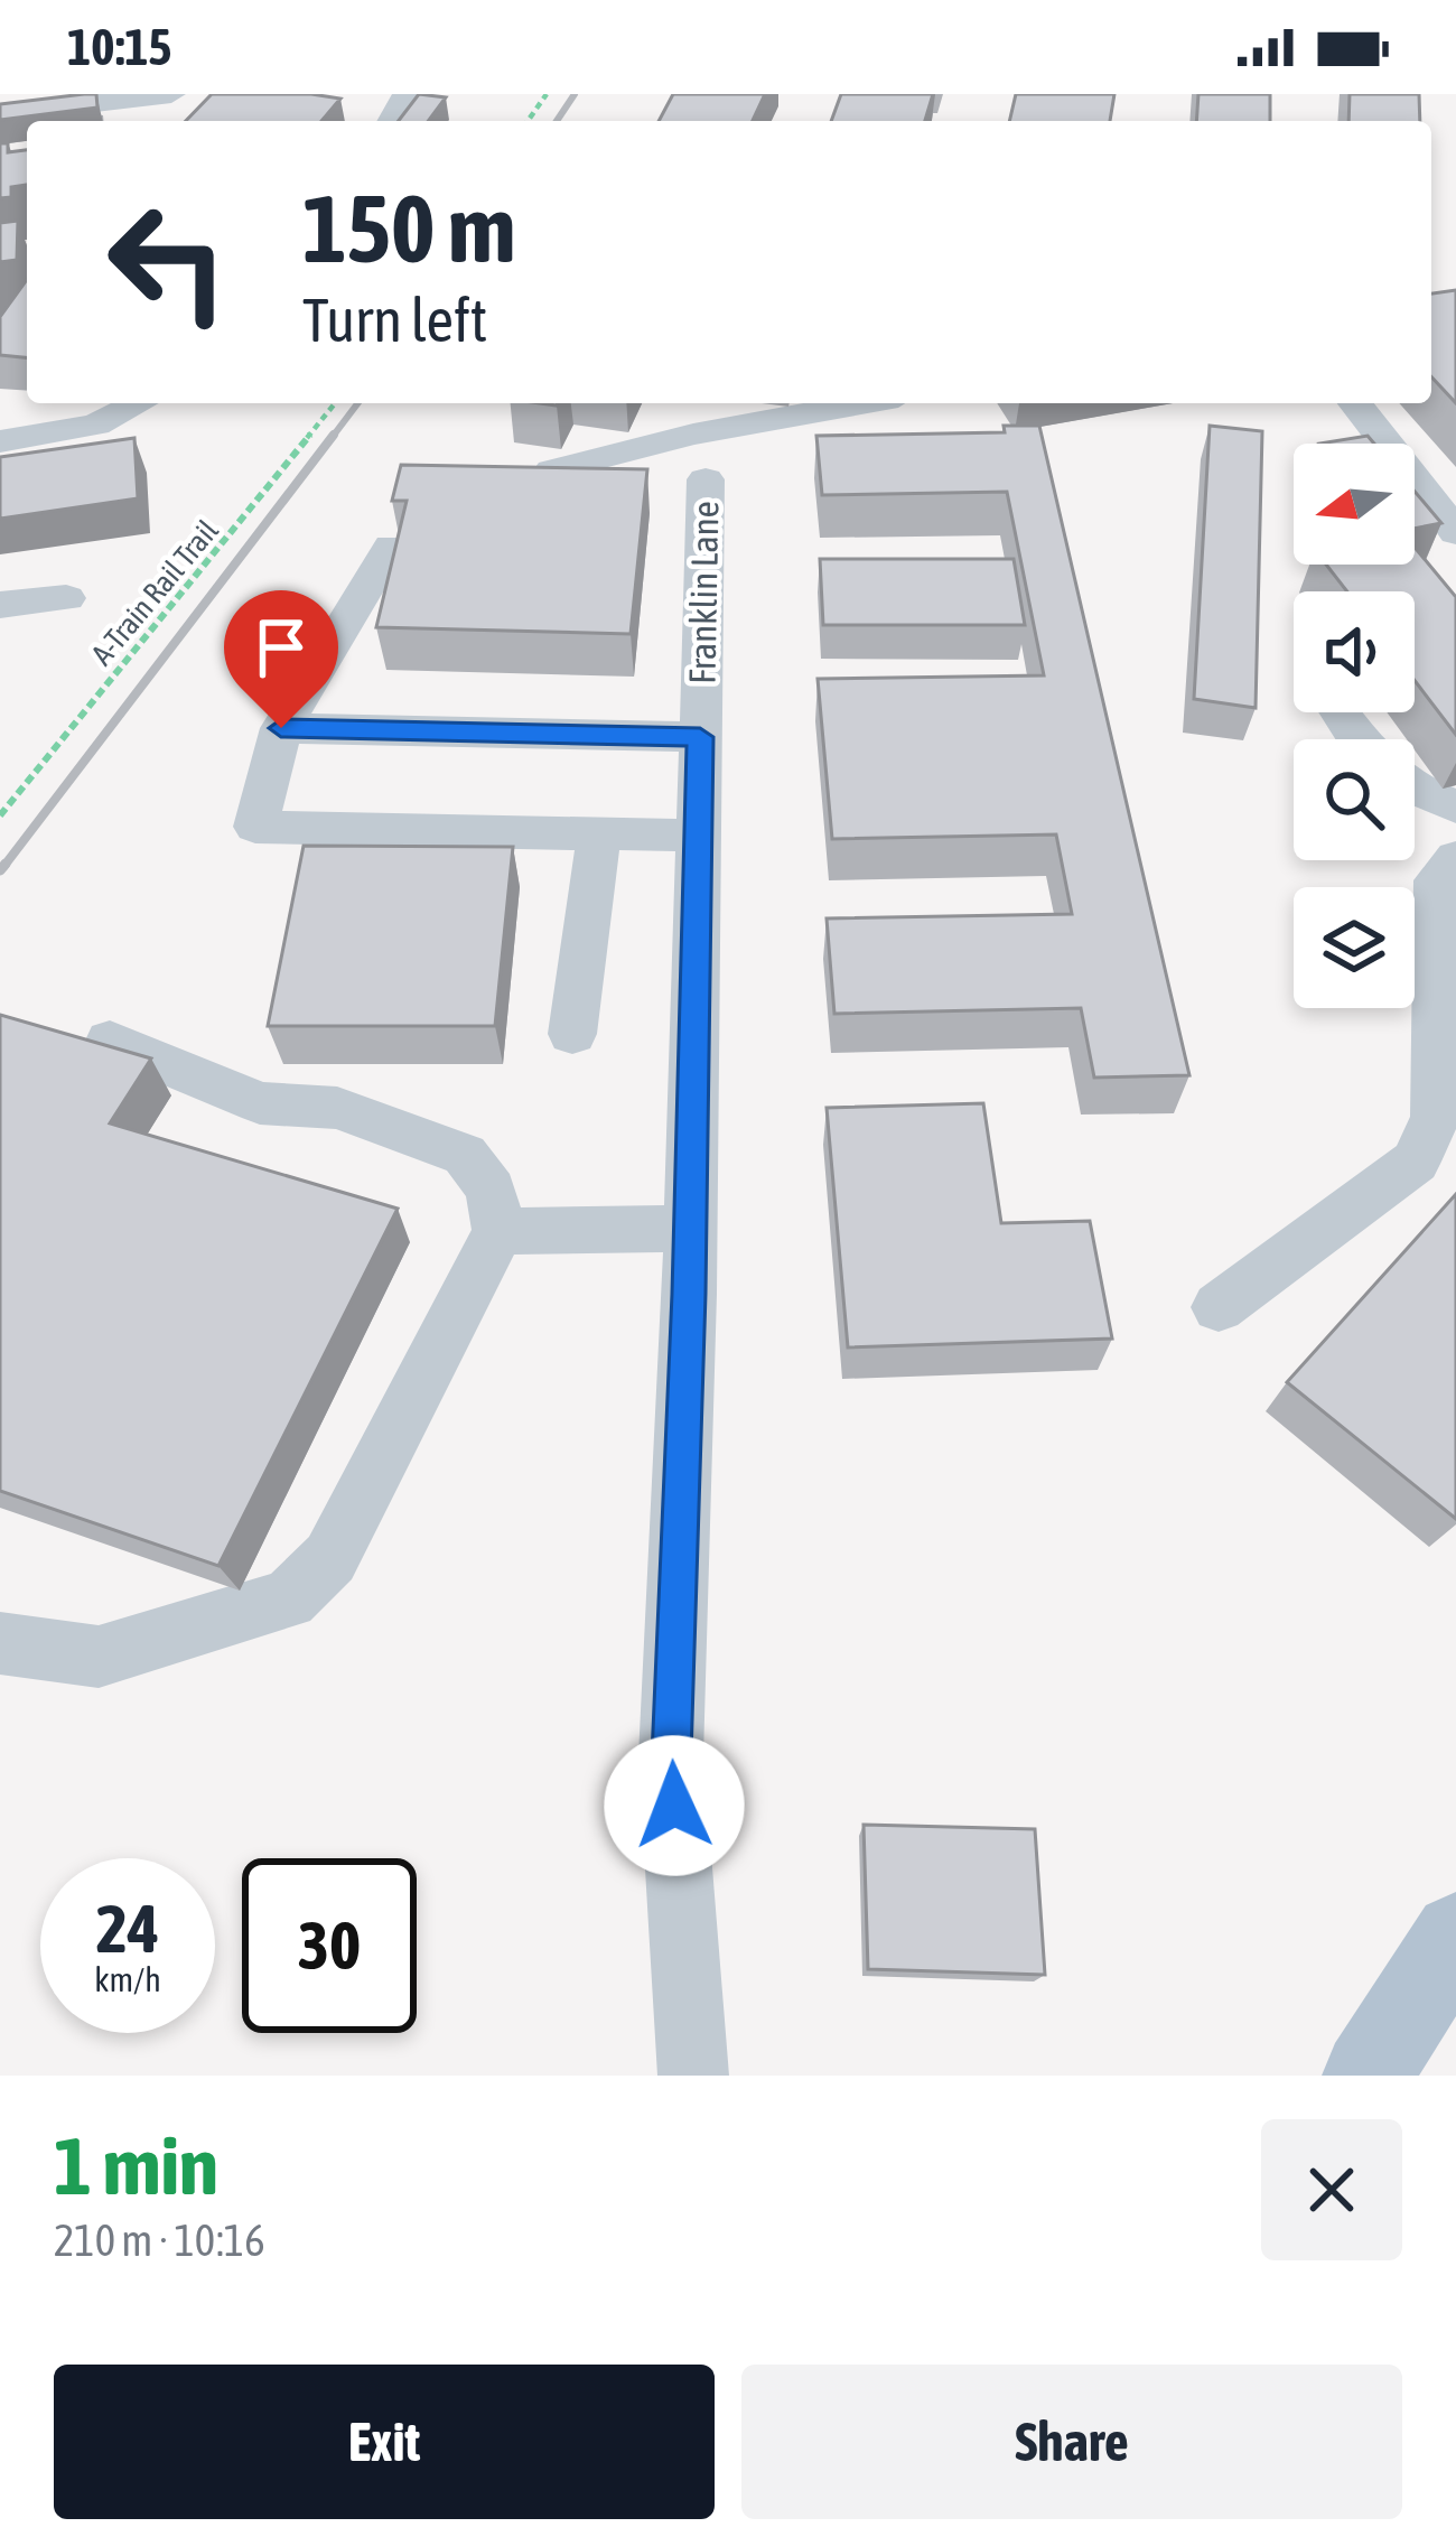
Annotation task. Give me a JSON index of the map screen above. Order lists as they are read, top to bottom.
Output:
{
  "streets": {
    "street": ["Franklin Lane"],
    "path": ["A-Train Rail Trail"]
  },
  "north": "left",
  "page": {
    "status": "10:15",
    "turn": ["150 m", "Turn left"],
    "speed": "24 km/h",
    "limit": "30",
    "heading": ["1 min", "210 m · 10:16"],
    "buttons": ["Exit", "Share"]
  }
}
